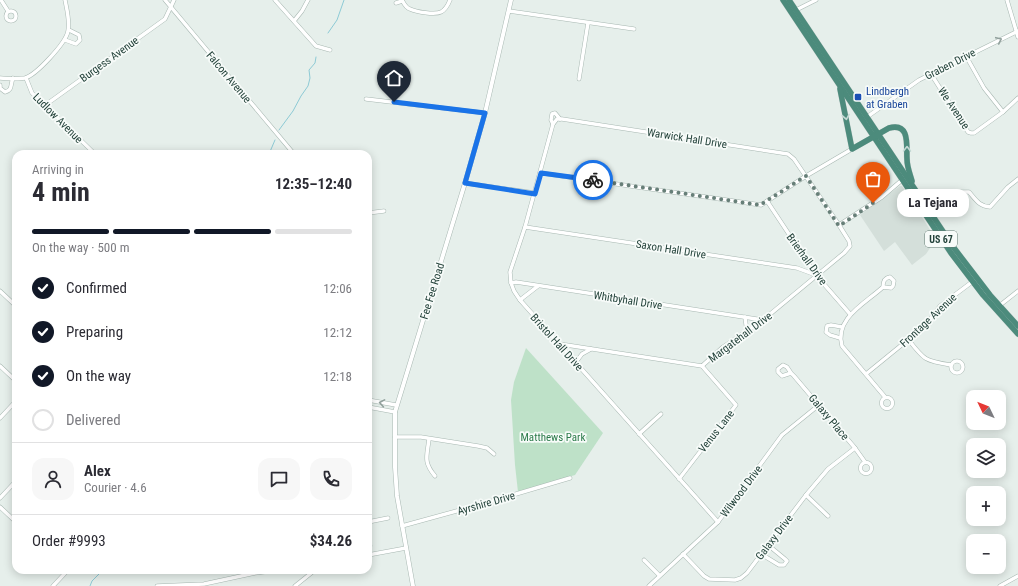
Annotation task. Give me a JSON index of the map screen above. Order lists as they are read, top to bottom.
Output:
{
  "streets": {
    "highway": ["US 67"],
    "street": [
      "Burgess Avenue",
      "Graben Drive",
      "Falcon Avenue",
      "We Avenue",
      "Ludlow Avenue",
      "Warwick Hall Drive",
      "Saxon Hall Drive",
      "Brierhall Drive",
      "Fee Fee Road",
      "Whitbyhall Drive",
      "Frontage Avenue",
      "Margatehall Drive",
      "Bristol Hall Drive",
      "Galaxy Place",
      "Venus Lane",
      "Wilwood Drive",
      "Ayrshire Drive",
      "Galaxy Drive"
    ]
  },
  "crossings": [
    ["Burgess Avenue", "Falcon Avenue"],
    ["Burgess Avenue", "Ludlow Avenue"],
    ["Graben Drive", "We Avenue"],
    ["Graben Drive", "US 67"],
    ["Warwick Hall Drive", "Margatehall Drive"],
    ["US 67", "Frontage Avenue"],
    ["Saxon Hall Drive", "Brierhall Drive"],
    ["Saxon Hall Drive", "Margatehall Drive"],
    ["Brierhall Drive", "Margatehall Drive"],
    ["Fee Fee Road", "Ayrshire Drive"],
    ["Whitbyhall Drive", "Margatehall Drive"],
    ["Whitbyhall Drive", "Bristol Hall Drive"],
    ["Margatehall Drive", "Bristol Hall Drive"],
    ["Margatehall Drive", "Venus Lane"],
    ["Bristol Hall Drive", "Venus Lane"],
    ["Bristol Hall Drive", "Wilwood Drive"],
    ["Galaxy Place", "Wilwood Drive"],
    ["Galaxy Place", "Galaxy Drive"],
    ["Wilwood Drive", "Galaxy Drive"]
  ],
  "parks": ["Matthews Park"],
  "places": {
    "transit": ["Lindbergh at Graben"],
    "other": ["La Tejana"]
  },
  "north": "top left",
  "page": {
    "heading": ["4 min", "Arriving in", "12:35–12:40"],
    "panel": [
      "Alex",
      "Courier · 4.6",
      "Order #9993",
      "$34.26"
    ],
    "bubble": "La Tejana",
    "bar": "On the way · 500 m",
    "list": [
      ["Confirmed", "12:06"],
      ["Preparing", "12:12"],
      ["On the way", "12:18"],
      "Delivered"
    ],
    "map_buttons": ["+", "−"]
  }
}
